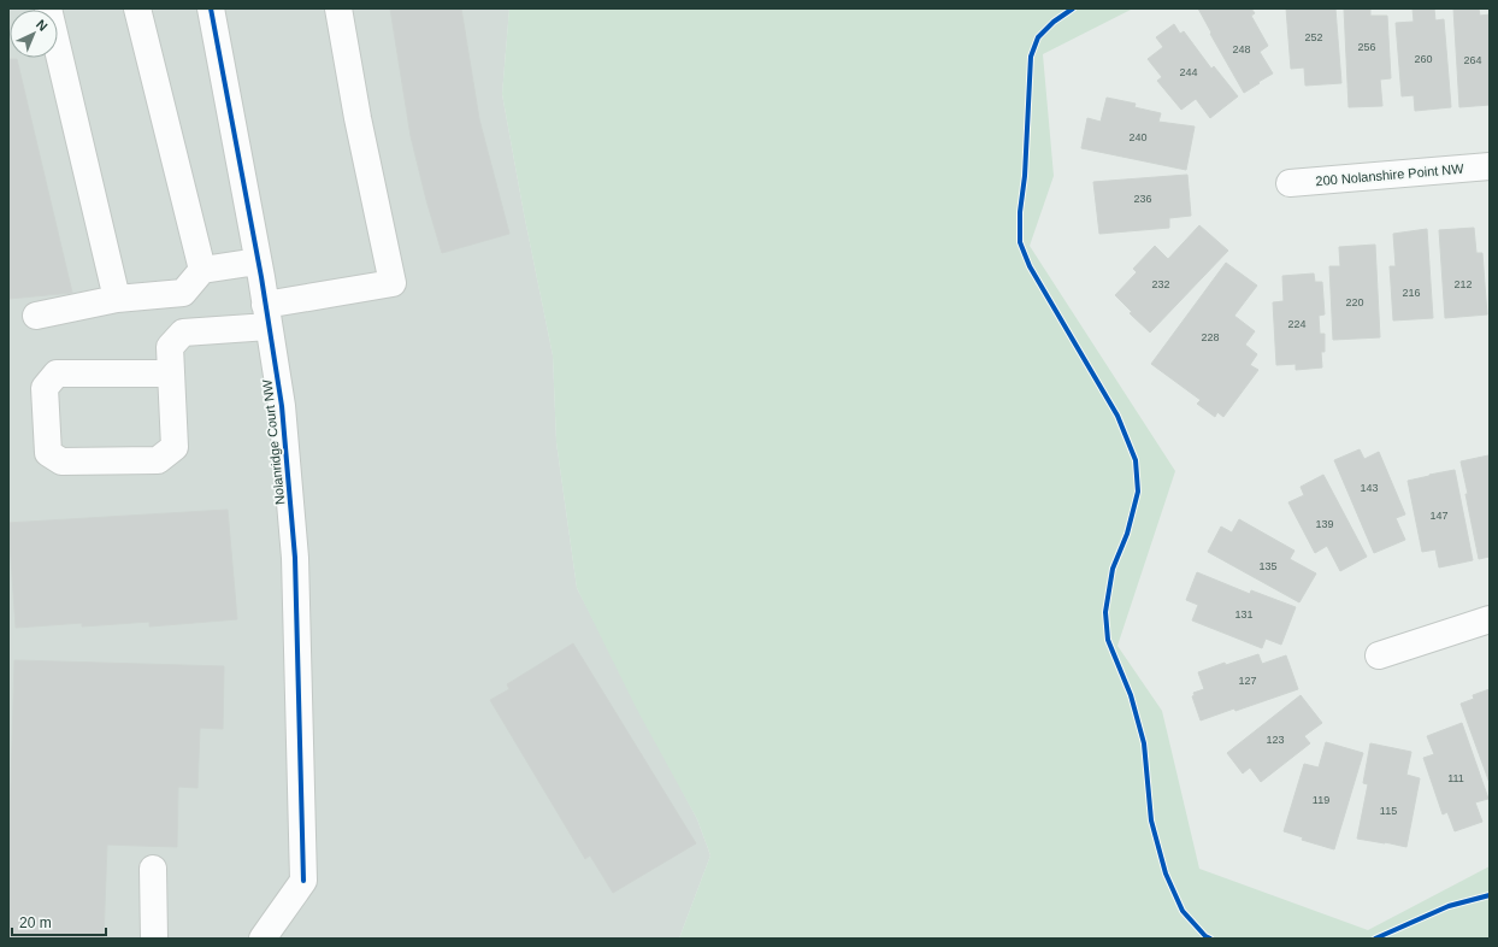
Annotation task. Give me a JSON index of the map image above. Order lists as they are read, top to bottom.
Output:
{
  "streets": {
    "street": ["200 Nolanshire Point NW", "Nolanridge Court NW"]
  },
  "house_numbers": [
    "252",
    "256",
    "248",
    "260",
    "264",
    "244",
    "240",
    "236",
    "232",
    "212",
    "216",
    "220",
    "224",
    "228",
    "143",
    "147",
    "139",
    "135",
    "131",
    "127",
    "123",
    "111",
    "119",
    "115"
  ],
  "scale_bar": "20 m",
  "north": "top right"
}
